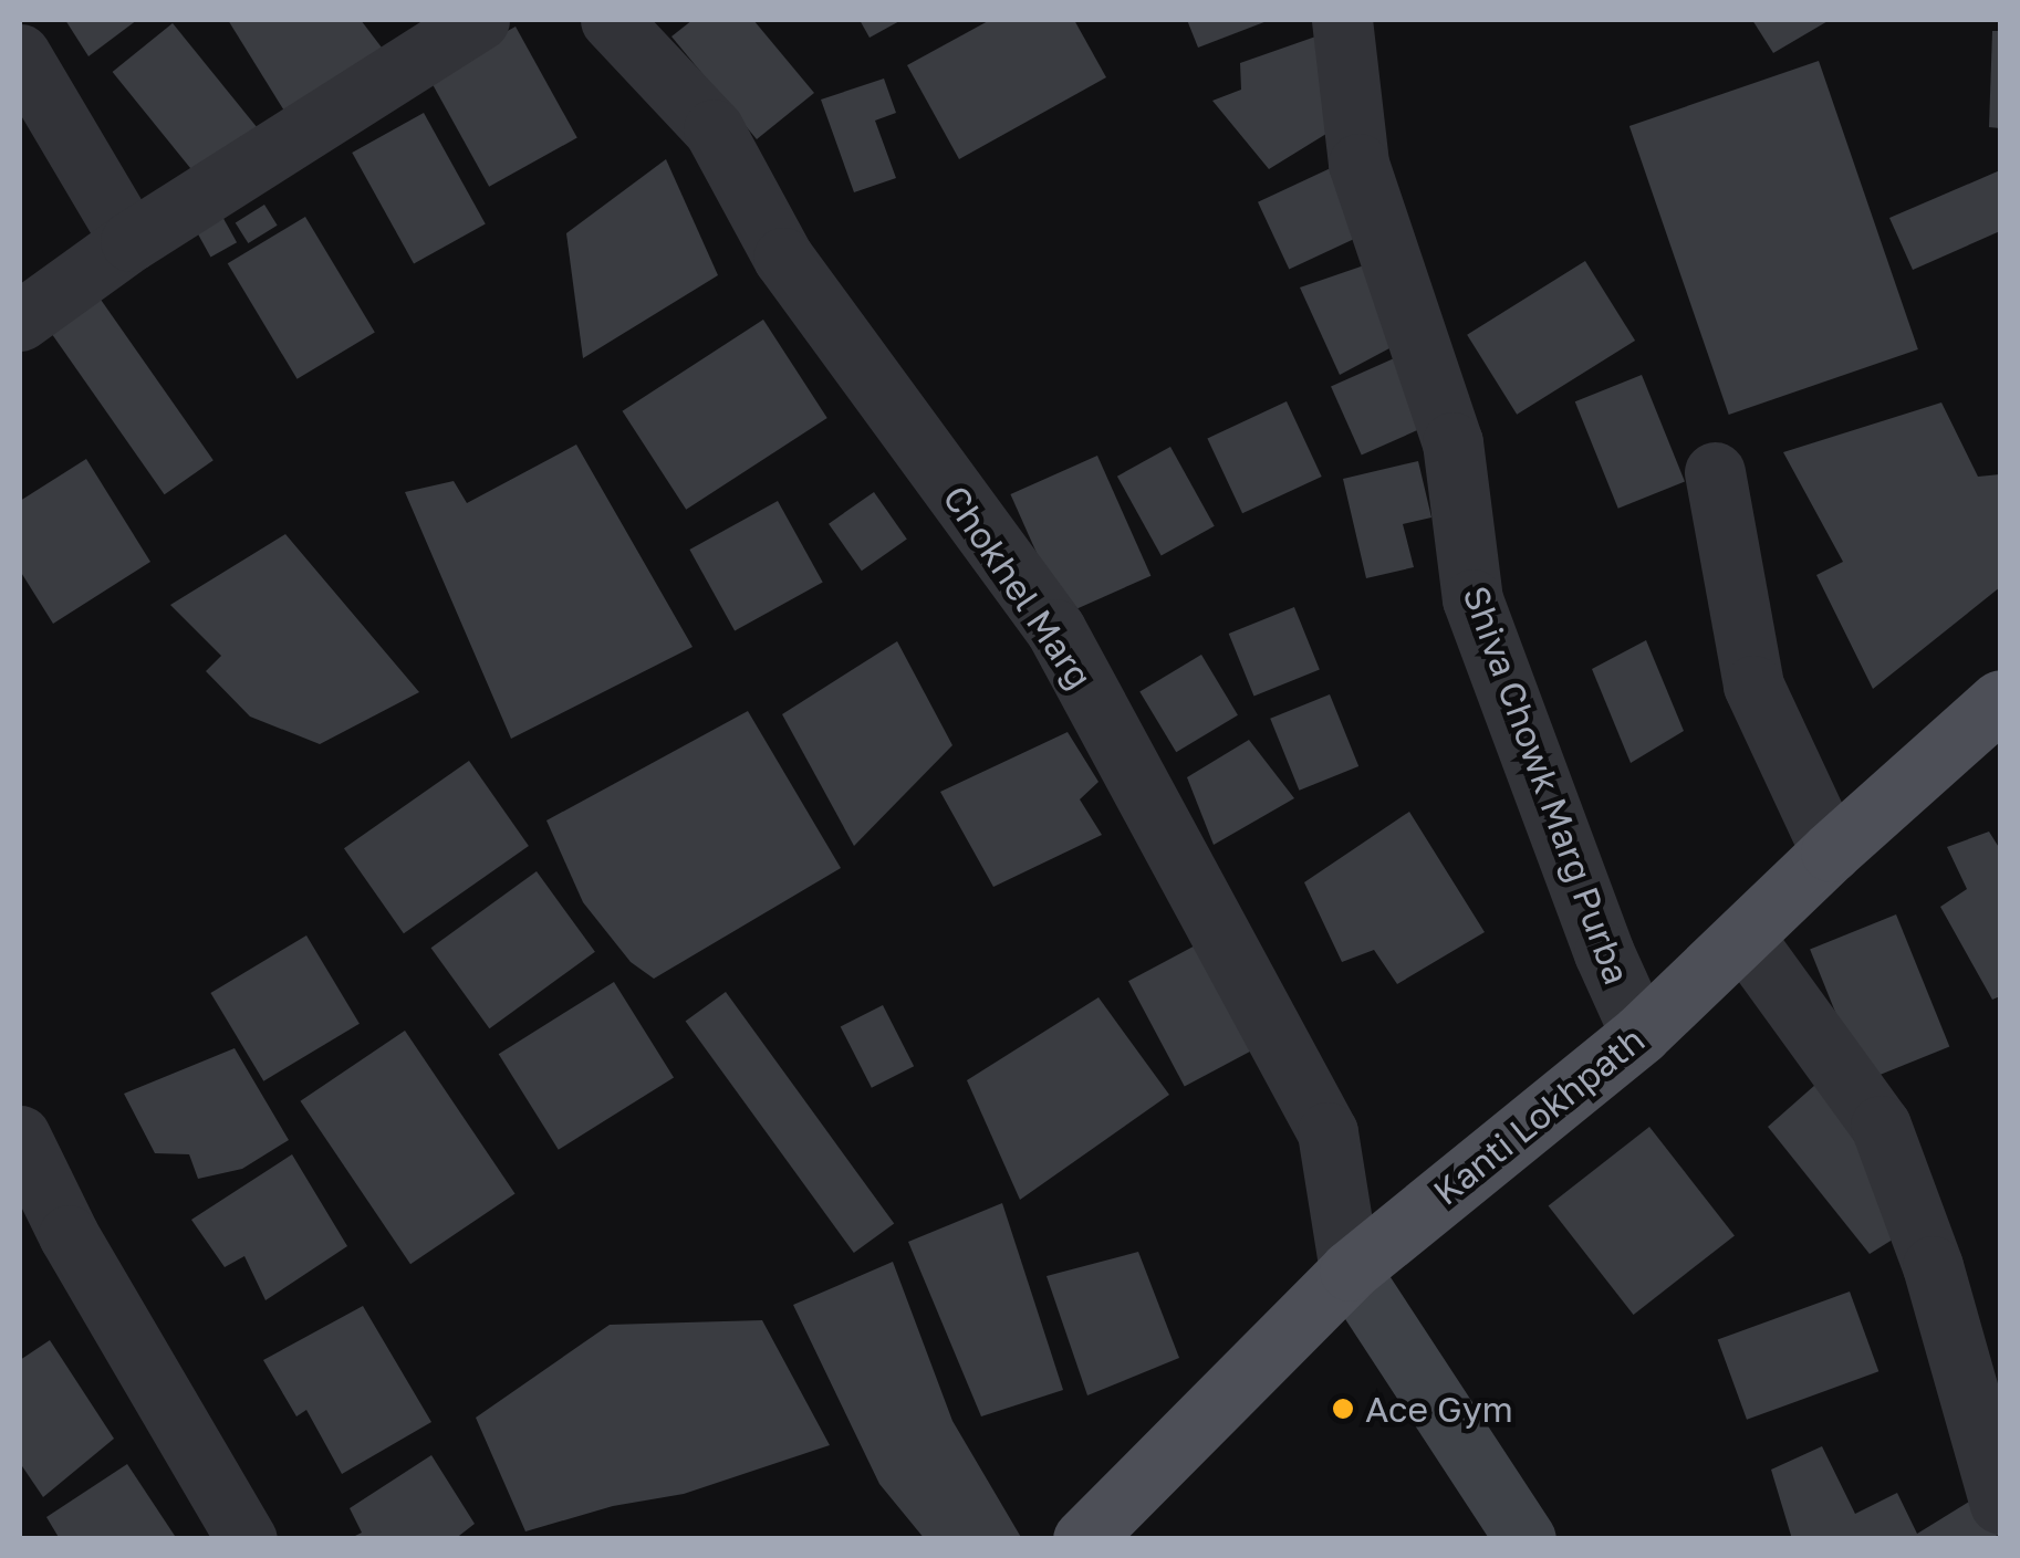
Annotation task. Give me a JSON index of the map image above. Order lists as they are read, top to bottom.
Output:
{
  "streets": {
    "main road": ["Kanti Lokhpath"],
    "street": ["Chokhel Marg", "Shiva Chowk Marg Purba"]
  },
  "crossings": [
    ["Chokhel Marg", "Kanti Lokhpath"],
    ["Shiva Chowk Marg Purba", "Kanti Lokhpath"]
  ],
  "places": ["Ace Gym"]
}
